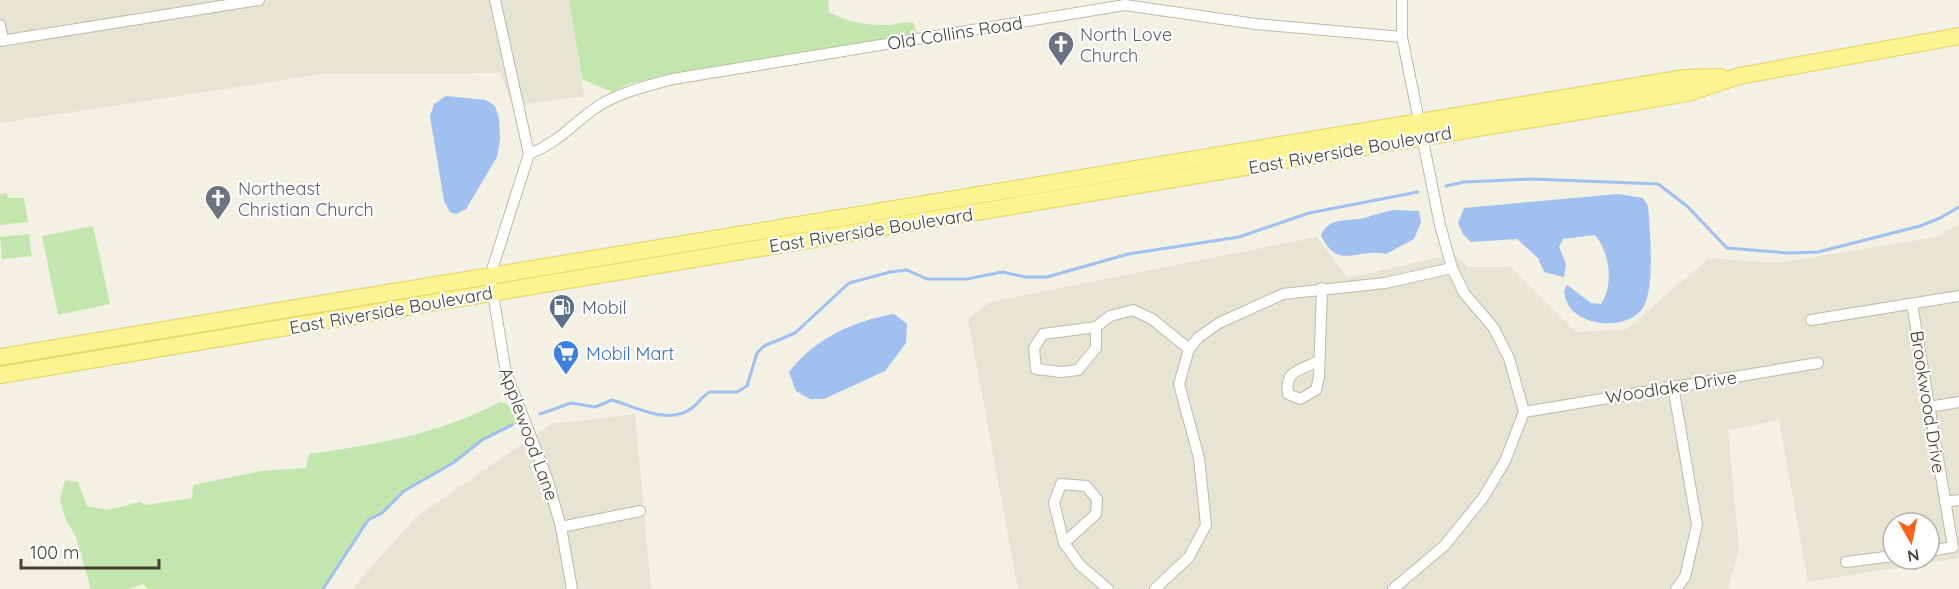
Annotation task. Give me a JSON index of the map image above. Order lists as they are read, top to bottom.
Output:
{
  "streets": {
    "main road": ["East Riverside Boulevard"],
    "street": [
      "Old Collins Road",
      "Woodlake Drive",
      "Brookwood Drive",
      "Applewood Lane"
    ]
  },
  "crossings": [
    ["Old Collins Road", "Applewood Lane"],
    ["East Riverside Boulevard", "Applewood Lane"]
  ],
  "places": {
    "church": ["North Love Church", "Northeast Christian Church"],
    "fuel station": ["Mobil"],
    "supermarket": ["Mobil Mart"]
  },
  "scale_bar": "100 m",
  "north": "bottom"
}
